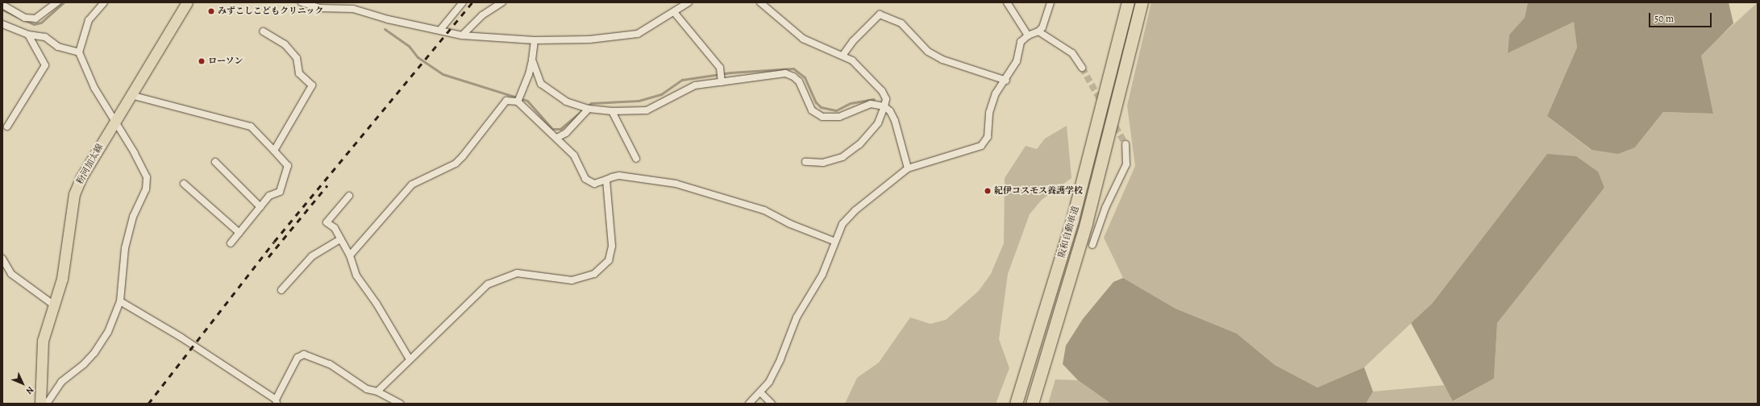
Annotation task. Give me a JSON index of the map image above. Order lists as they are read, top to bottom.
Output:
{
  "streets": {
    "highway": ["阪和自動車道"],
    "main road": ["粉河加太線"]
  },
  "places": ["みずこしこどもクリニック", "ローソン", "紀伊コスモス養護学校"],
  "scale_bar": "50 m",
  "north": "bottom right"
}
